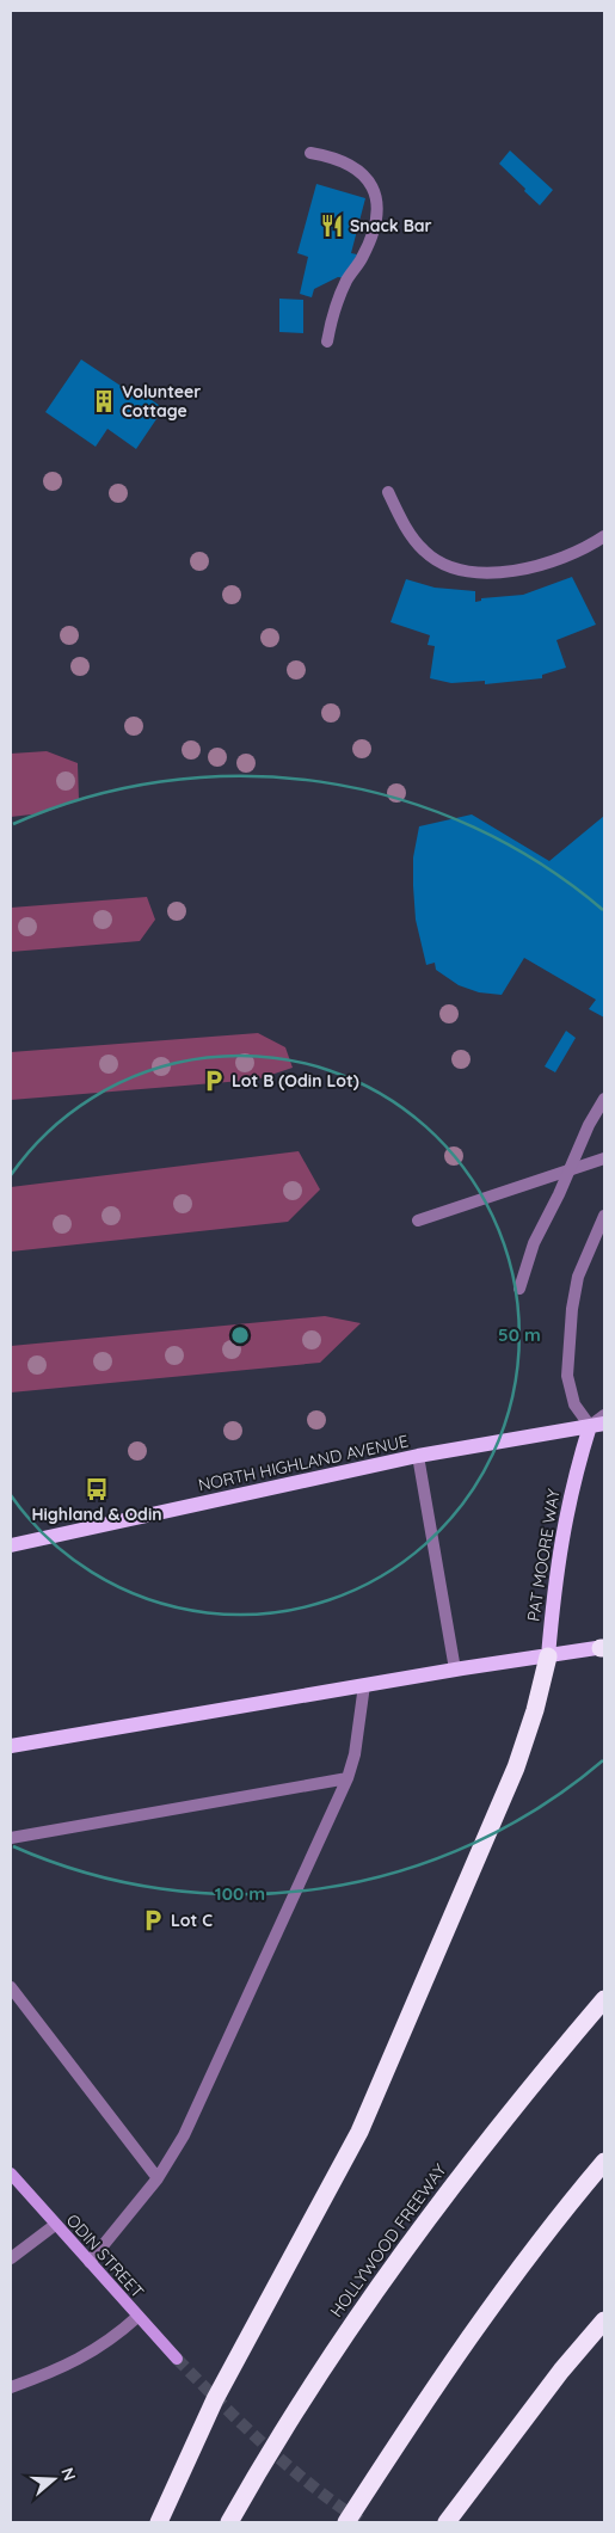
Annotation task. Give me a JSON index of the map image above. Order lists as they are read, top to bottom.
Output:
{
  "streets": {
    "highway": ["HOLLYWOOD FREEWAY"],
    "main road": ["NORTH HIGHLAND AVENUE", "PAT MOORE WAY", "ODIN STREET"]
  },
  "crossings": [
    ["NORTH HIGHLAND AVENUE", "PAT MOORE WAY"]
  ],
  "places": {
    "restaurant": ["Snack Bar"],
    "building": ["Volunteer Cottage"],
    "parking": ["Lot B (Odin Lot)", "Lot C"],
    "bus stop": ["Highland & Odin"]
  },
  "north": "right",
  "rings": ["50 m", "100 m"]
}
